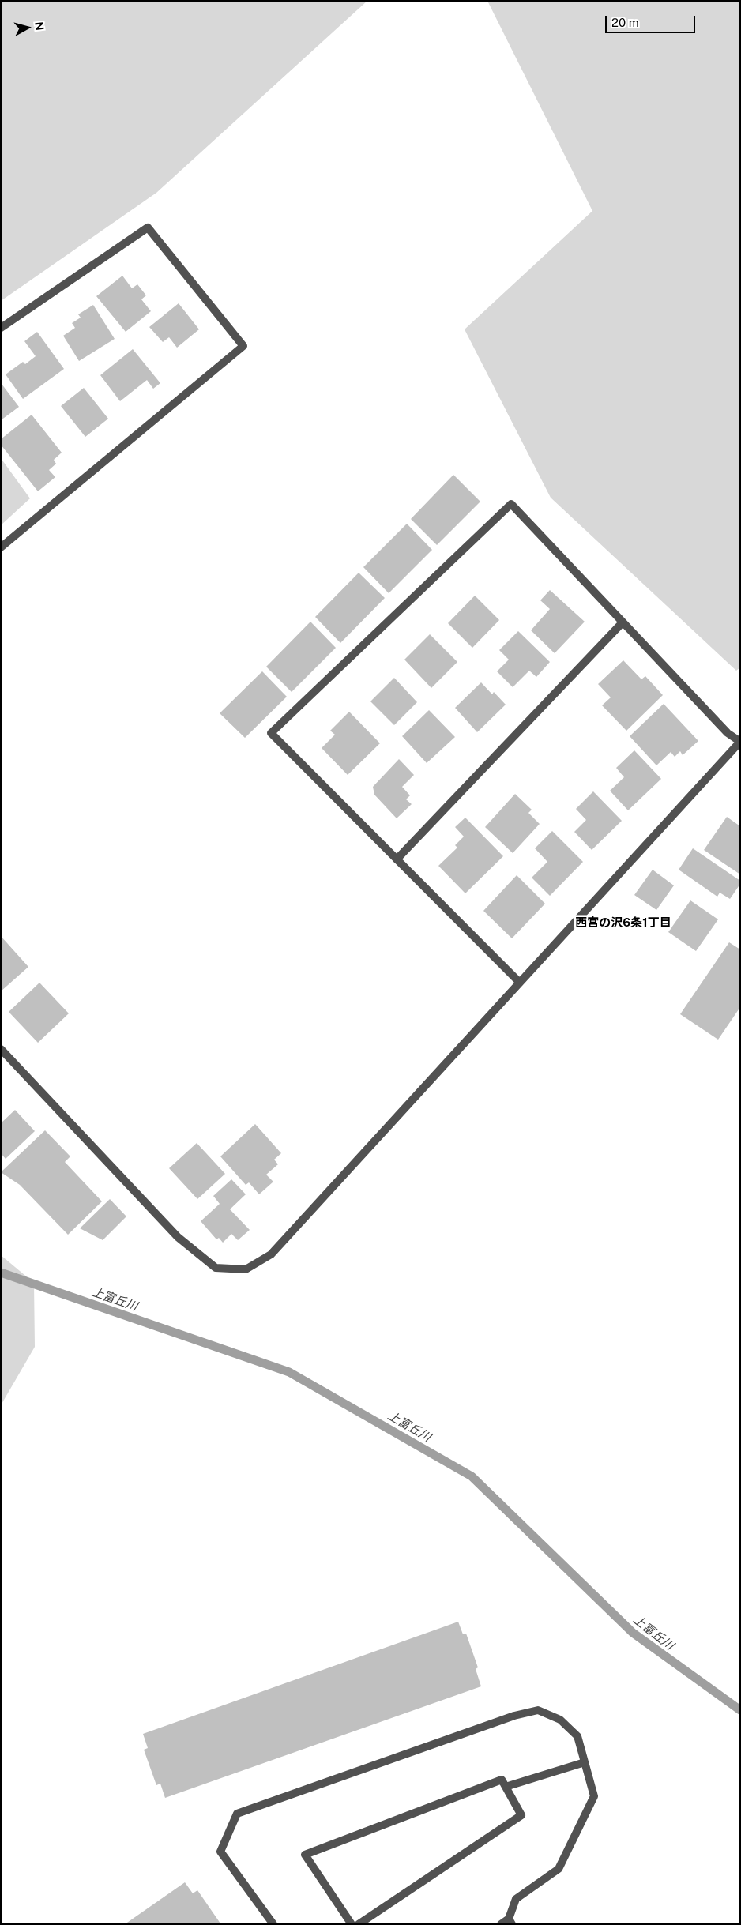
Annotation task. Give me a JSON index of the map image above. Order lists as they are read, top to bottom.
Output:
{
  "districts": ["西宮の沢6条1丁目"],
  "water": ["上富丘川"],
  "scale_bar": "20 m",
  "north": "right"
}
